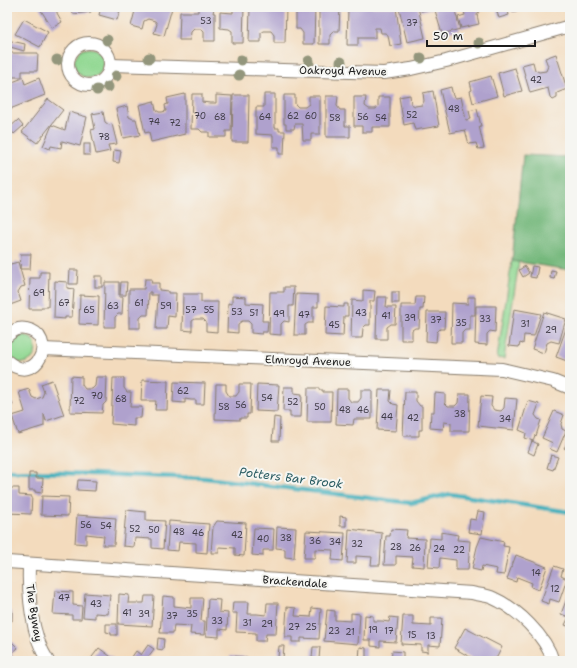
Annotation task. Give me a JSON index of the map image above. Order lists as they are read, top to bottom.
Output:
{
  "streets": {
    "street": [
      "Oakroyd Avenue",
      "Elmroyd Avenue",
      "Brackendale",
      "The Byway"
    ]
  },
  "crossings": [
    ["Brackendale", "The Byway"]
  ],
  "water": ["Potters Bar Brook"],
  "house_numbers": [
    "53",
    "37",
    "42",
    "48",
    "52",
    "70",
    "62",
    "60",
    "68",
    "64",
    "56",
    "58",
    "54",
    "74",
    "72",
    "78",
    "69",
    "67",
    "61",
    "63",
    "59",
    "65",
    "57",
    "55",
    "53",
    "51",
    "43",
    "49",
    "47",
    "41",
    "39",
    "33",
    "37",
    "35",
    "31",
    "45",
    "29",
    "62",
    "70",
    "54",
    "68",
    "72",
    "52",
    "56",
    "58",
    "50",
    "48",
    "46",
    "38",
    "44",
    "42",
    "34",
    "56",
    "54",
    "52",
    "50",
    "48",
    "46",
    "42",
    "38",
    "40",
    "36",
    "34",
    "32",
    "28",
    "26",
    "24",
    "22",
    "14",
    "12",
    "47",
    "43",
    "41",
    "39",
    "35",
    "37",
    "33",
    "31",
    "29",
    "27",
    "25",
    "19",
    "23",
    "17",
    "21",
    "15",
    "13"
  ],
  "scale_bar": "50 m"
}
